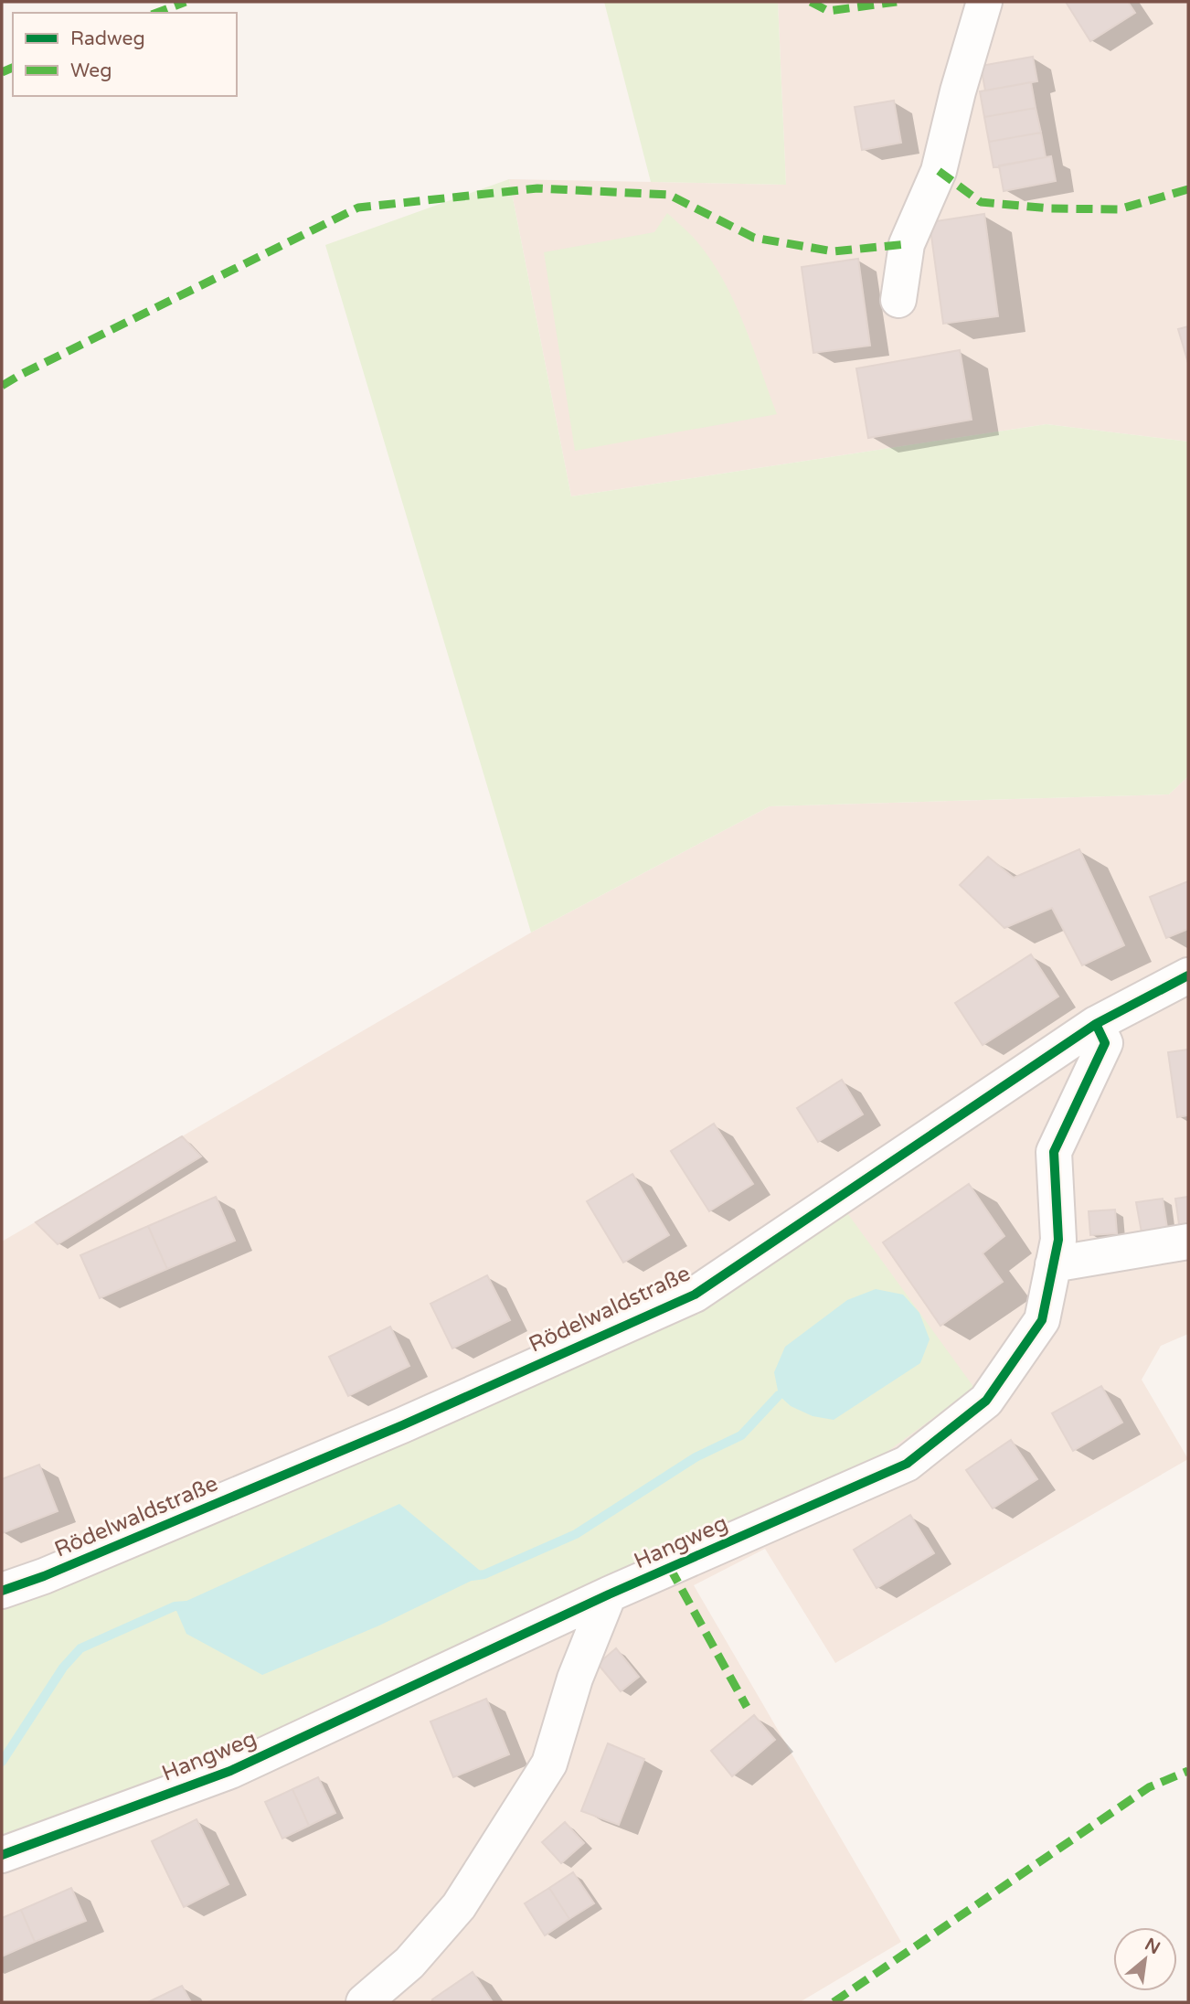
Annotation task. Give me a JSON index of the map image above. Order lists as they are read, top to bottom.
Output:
{
  "streets": {
    "street": ["Rödelwaldstraße", "Hangweg"]
  },
  "crossings": [
    ["Rödelwaldstraße", "Hangweg"]
  ],
  "legend": ["Radweg", "Weg"],
  "north": "top right"
}
